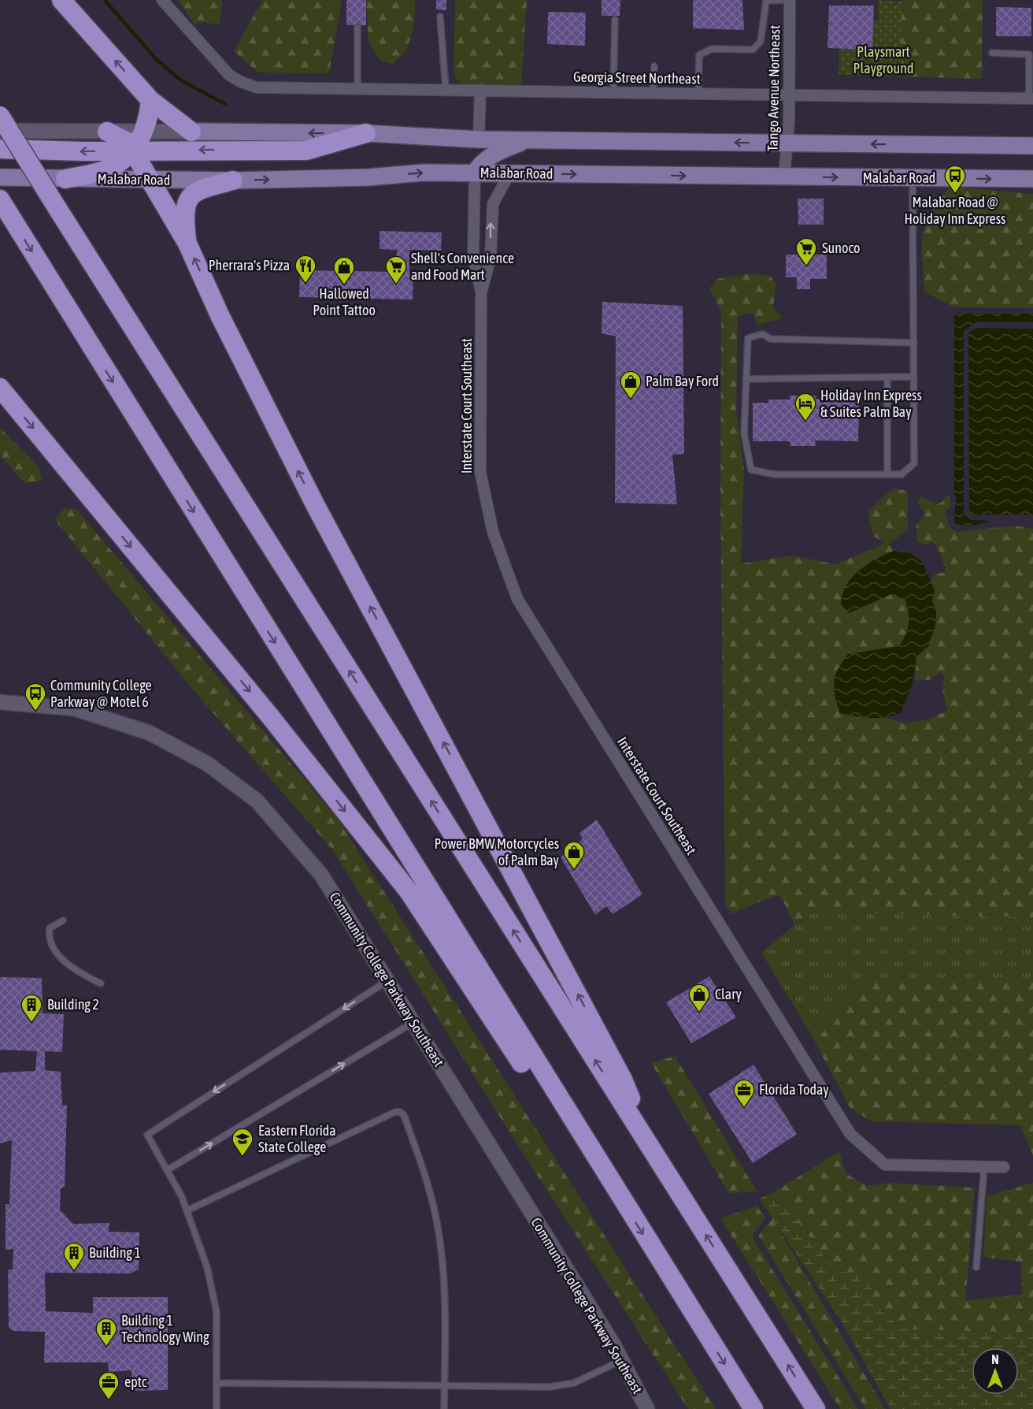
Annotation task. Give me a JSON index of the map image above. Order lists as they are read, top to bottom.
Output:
{
  "streets": {
    "main road": ["Malabar Road"],
    "street": [
      "Georgia Street Northeast",
      "Tango Avenue Northeast",
      "Interstate Court Southeast",
      "Community College Parkway Southeast"
    ]
  },
  "crossings": [
    ["Georgia Street Northeast", "Tango Avenue Northeast"],
    ["Tango Avenue Northeast", "Malabar Road"],
    ["Malabar Road", "Interstate Court Southeast"]
  ],
  "parks": ["Playsmart Playground"],
  "places": {
    "bus stop": ["Malabar Road @ Holiday Inn Express", "Community College Parkway @ Motel 6"],
    "supermarket": ["Sunoco", "Shell's Convenience and Food Mart"],
    "restaurant": ["Pherrara's Pizza"],
    "shop": [
      "Hallowed Point Tattoo",
      "Palm Bay Ford",
      "Power BMW Motorcycles of Palm Bay",
      "Clary"
    ],
    "hotel": ["Holiday Inn Express & Suites Palm Bay"],
    "building": ["Building 2", "Building 1", "Building 1 Technology Wing"],
    "office": ["Florida Today", "eptc"],
    "school or university": ["Eastern Florida State College"]
  },
  "north": "top"
}
